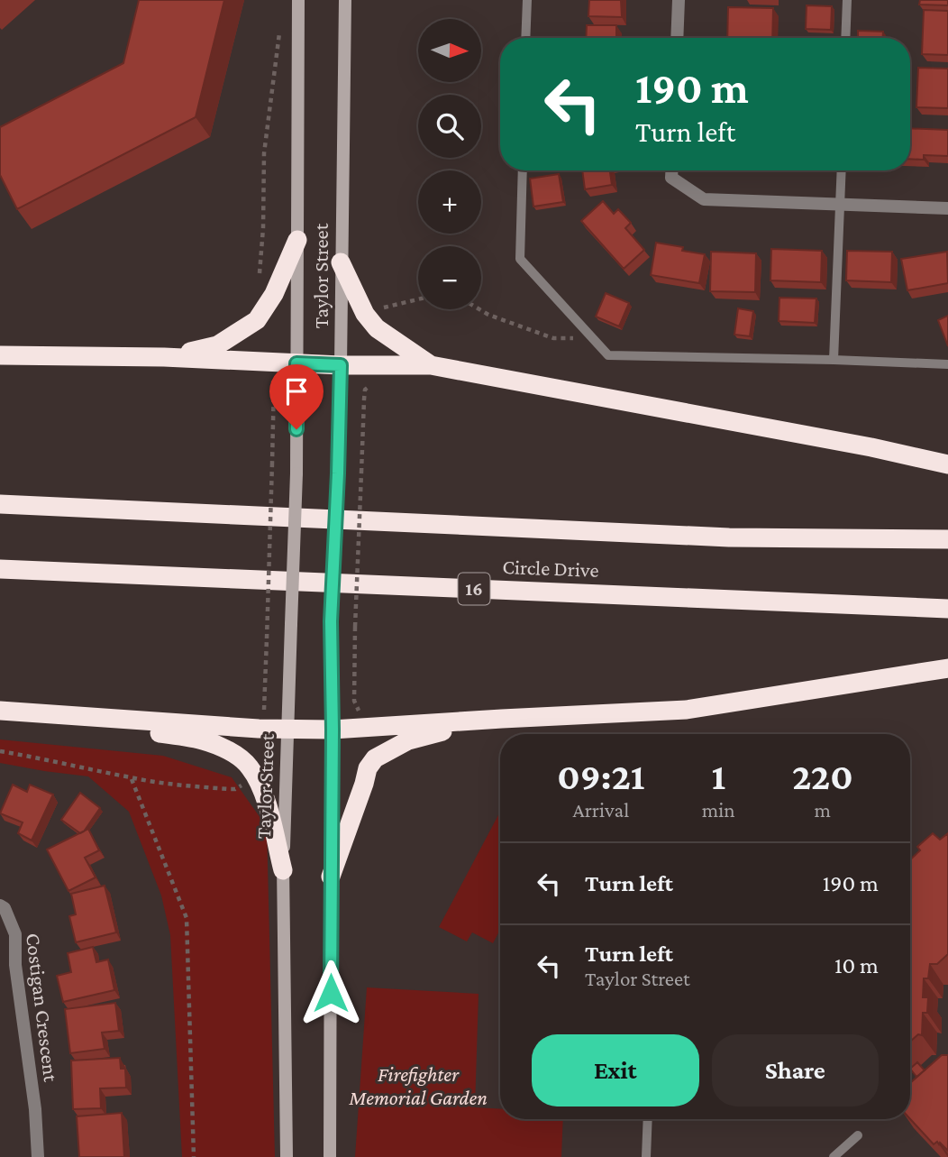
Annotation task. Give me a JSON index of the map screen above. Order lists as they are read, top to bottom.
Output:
{
  "streets": {
    "highway": ["Circle Drive", "16"],
    "main road": ["Taylor Street"],
    "street": ["Costigan Crescent"]
  },
  "parks": ["Firefighter Memorial Garden"],
  "north": "right",
  "page": {
    "map_buttons": ["+", "−"],
    "turn": ["190 m", "Turn left"],
    "eta": [
      "09:21",
      "Arrival",
      "1",
      "min",
      "220",
      "m"
    ],
    "list": [
      {
        "name": "Turn left",
        "value": "190 m"
      },
      {
        "name": "Turn left",
        "note": "Taylor Street",
        "value": "10 m"
      }
    ],
    "buttons": ["Exit", "Share"]
  }
}
